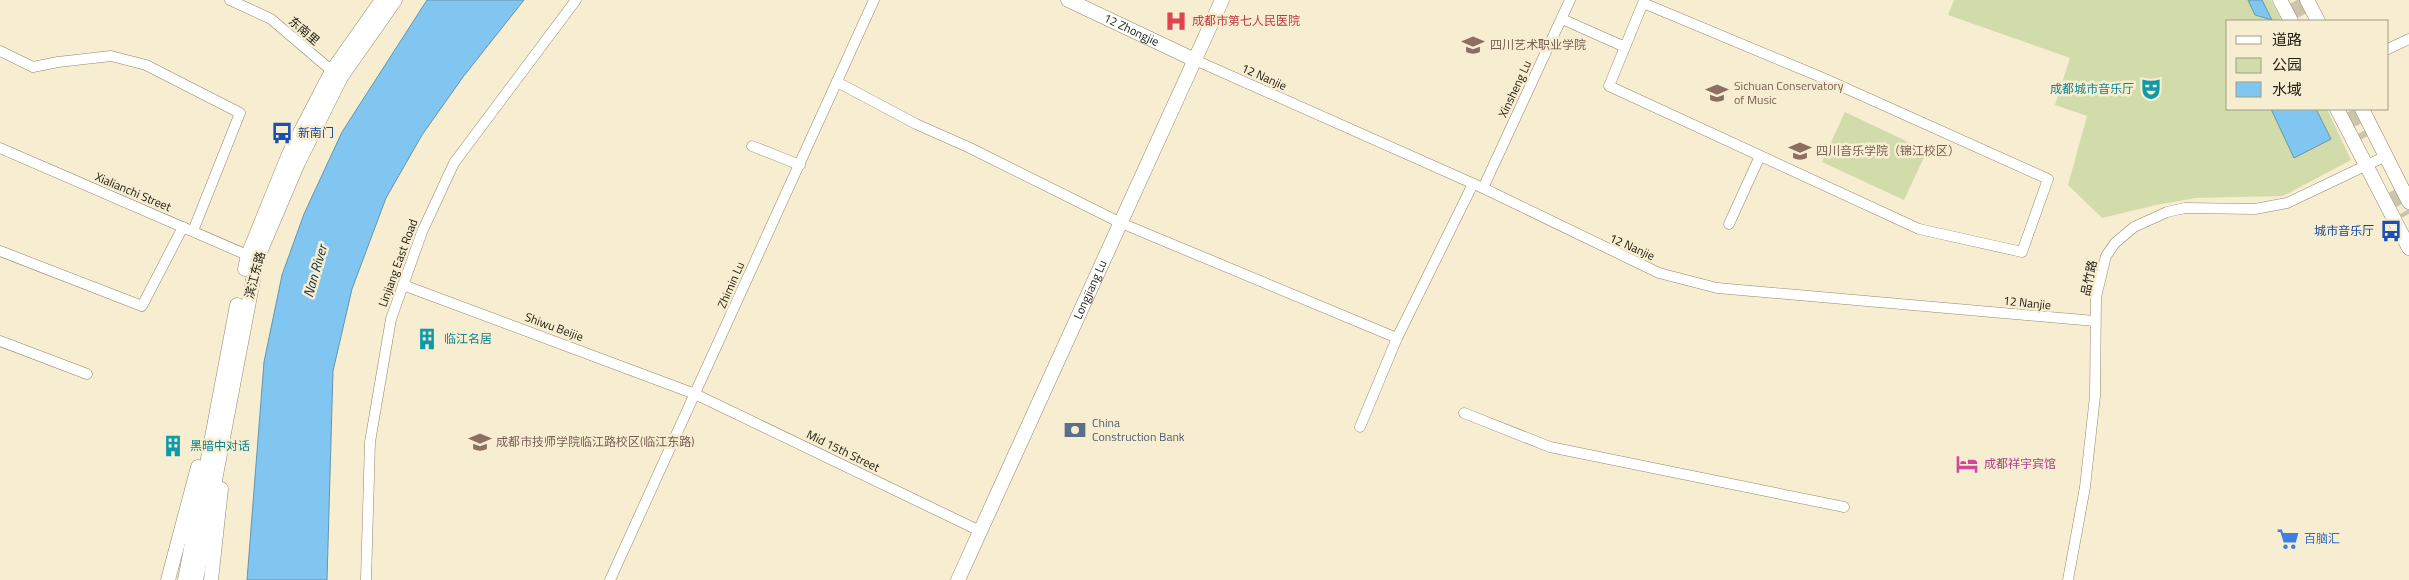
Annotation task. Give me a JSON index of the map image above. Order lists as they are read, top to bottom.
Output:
{
  "streets": {
    "main road": ["12 Zhongjie", "滨江东路", "Longjiang Lu"],
    "street": [
      "东南里",
      "12 Nanjie",
      "Xinsheng Lu",
      "Xialianchi Street",
      "Linjiang East Road",
      "品竹路",
      "Zhimin Lu",
      "Shiwu Beijie",
      "Mid 15th Street"
    ]
  },
  "crossings": [
    ["12 Zhongjie", "12 Nanjie"],
    ["12 Zhongjie", "Longjiang Lu"],
    ["东南里", "滨江东路"],
    ["12 Nanjie", "Xinsheng Lu"],
    ["12 Nanjie", "品竹路"],
    ["12 Nanjie", "Longjiang Lu"],
    ["Xialianchi Street", "滨江东路"],
    ["Linjiang East Road", "Shiwu Beijie"],
    ["Zhimin Lu", "Shiwu Beijie"],
    ["Zhimin Lu", "Mid 15th Street"],
    ["Longjiang Lu", "Mid 15th Street"],
    ["Shiwu Beijie", "Mid 15th Street"]
  ],
  "water": ["Nan River"],
  "places": {
    "hospital": ["成都市第七人民医院"],
    "school or university": [
      "四川艺术职业学院",
      "Sichuan Conservatory of Music",
      "四川音乐学院（锦江校区）",
      "成都市技师学院临江路校区(临江东路)"
    ],
    "theatre": ["成都城市音乐厅"],
    "bus stop": ["新南门", "城市音乐厅"],
    "building": ["临江名居", "黑暗中对话"],
    "bank": ["China Construction Bank"],
    "hotel": ["成都祥宇宾馆"],
    "supermarket": ["百脑汇"]
  },
  "legend": ["道路", "公园", "水域"]
}
